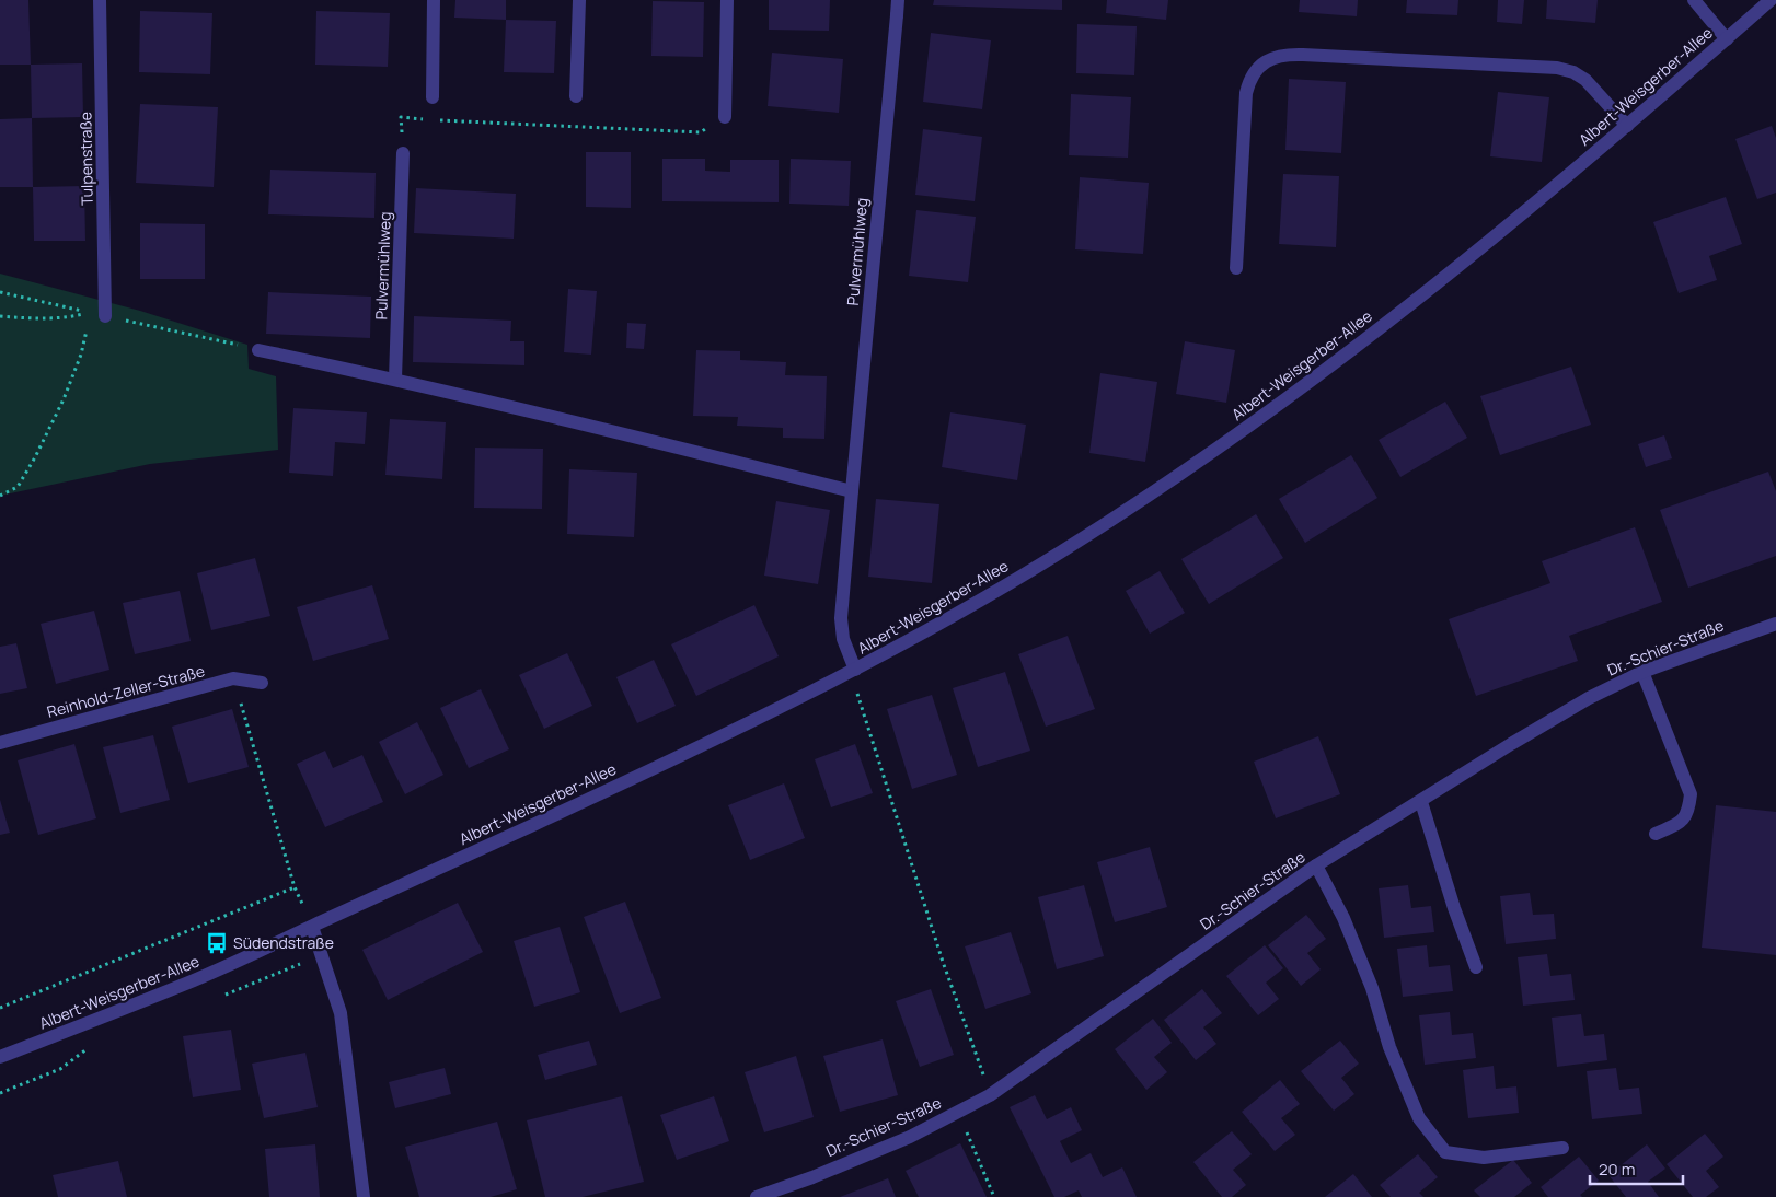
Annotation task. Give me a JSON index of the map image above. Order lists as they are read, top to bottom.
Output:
{
  "streets": {
    "street": [
      "Albert-Weisgerber-Allee",
      "Tulpenstraße",
      "Pulvermühlweg",
      "Dr.-Schier-Straße",
      "Reinhold-Zeller-Straße"
    ]
  },
  "crossings": [
    ["Albert-Weisgerber-Allee", "Pulvermühlweg"]
  ],
  "places": {
    "bus stop": ["Südendstraße"]
  },
  "scale_bar": "20 m"
}
